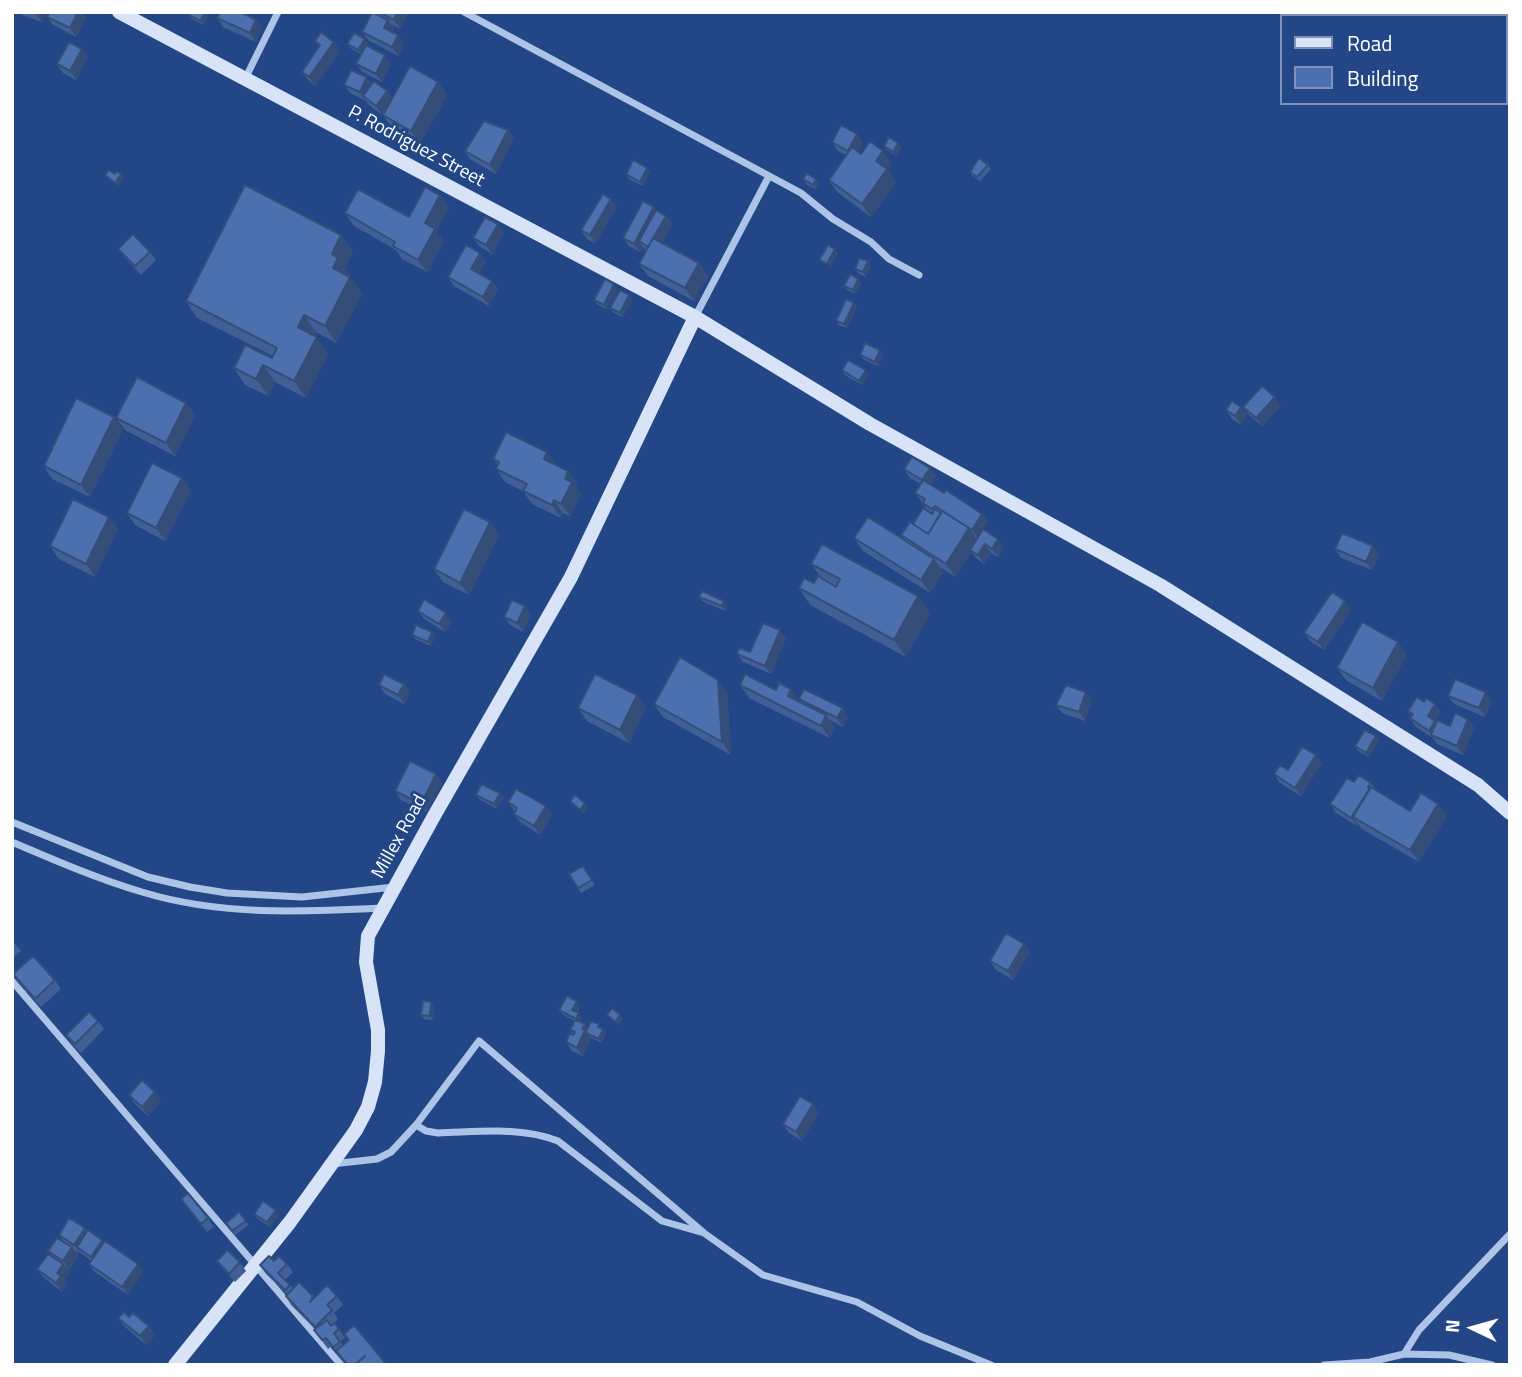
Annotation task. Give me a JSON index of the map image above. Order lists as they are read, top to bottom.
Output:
{
  "streets": {
    "street": ["P. Rodriguez Street", "Millex Road"]
  },
  "crossings": [
    ["P. Rodriguez Street", "Millex Road"]
  ],
  "legend": ["Road", "Building"],
  "north": "left"
}
